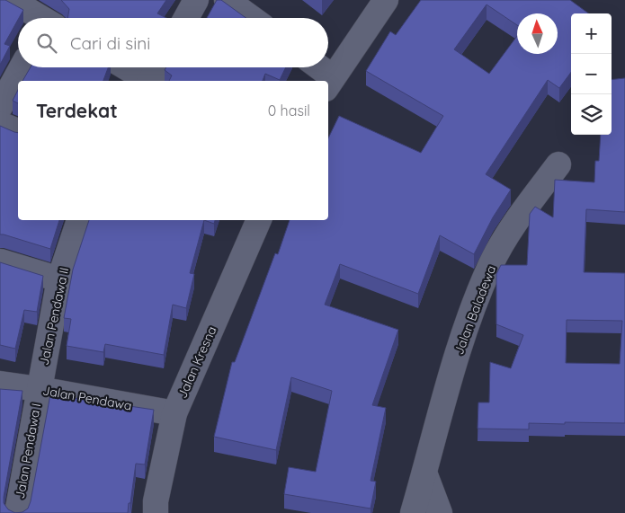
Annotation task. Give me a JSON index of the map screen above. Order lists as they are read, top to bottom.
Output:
{
  "streets": {
    "street": [
      "Jalan Baladewa",
      "Jalan Pendawa II",
      "Jalan Kresna",
      "Jalan Pendawa",
      "Jalan Pendawa I"
    ]
  },
  "crossings": [
    ["Jalan Pendawa II", "Jalan Pendawa"],
    ["Jalan Pendawa II", "Jalan Pendawa I"],
    ["Jalan Kresna", "Jalan Pendawa"],
    ["Jalan Pendawa", "Jalan Pendawa I"]
  ],
  "north": "top",
  "page": {
    "map_buttons": ["+", "−"],
    "search": "Cari di sini",
    "heading": ["Terdekat", "0 hasil"]
  }
}
